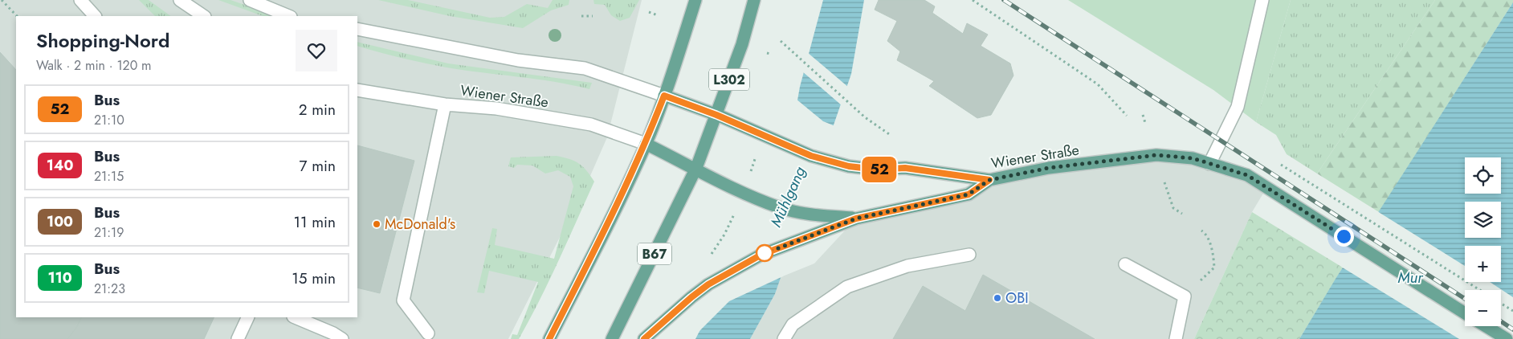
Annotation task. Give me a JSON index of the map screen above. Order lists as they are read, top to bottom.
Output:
{
  "streets": {
    "main road": ["L302", "Wiener Straße", "B67"]
  },
  "crossings": [
    ["L302", "Wiener Straße"],
    ["L302", "B67"],
    ["Wiener Straße", "B67"]
  ],
  "water": ["Mühlgang", "Mur"],
  "places": ["McDonald's", "OBI"],
  "lines": ["bus line 52"],
  "page": {
    "on_map": "52",
    "heading": ["Shopping-Nord", "Walk · 2 min · 120 m"],
    "list": [
      {
        "mark": "52",
        "name": "Bus",
        "note": "21:10",
        "value": "2 min"
      },
      {
        "mark": "140",
        "name": "Bus",
        "note": "21:15",
        "value": "7 min"
      },
      {
        "mark": "100",
        "name": "Bus",
        "note": "21:19",
        "value": "11 min"
      },
      {
        "mark": "110",
        "name": "Bus",
        "note": "21:23",
        "value": "15 min"
      }
    ],
    "map_buttons": ["+", "−"]
  }
}
